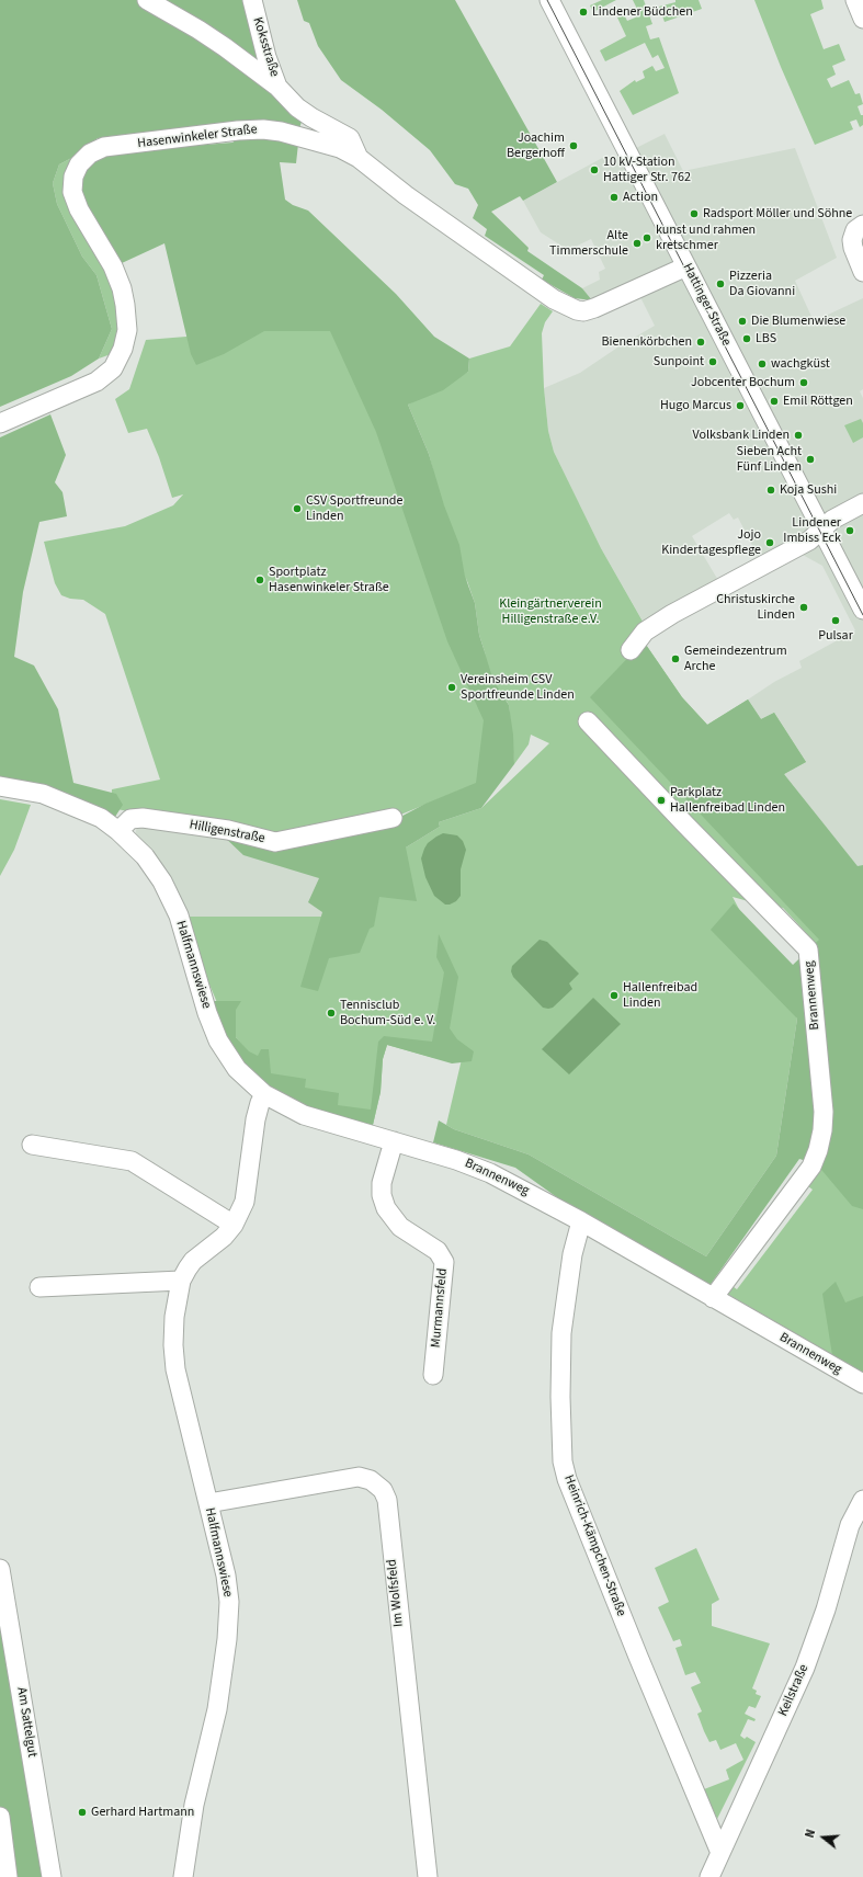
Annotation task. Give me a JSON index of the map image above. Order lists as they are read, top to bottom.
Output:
{
  "streets": {
    "street": [
      "Koksstraße",
      "Hasenwinkeler Straße",
      "Hattinger Straße",
      "Hilligenstraße",
      "Halfmannswiese",
      "Brannenweg",
      "Murmannsfeld",
      "Heinrich-Kämpchen-Straße",
      "Im Wolfsfeld",
      "Keilstraße",
      "Am Sattelgut"
    ]
  },
  "crossings": [
    ["Koksstraße", "Hasenwinkeler Straße"],
    ["Hasenwinkeler Straße", "Hattinger Straße"],
    ["Hilligenstraße", "Halfmannswiese"],
    ["Halfmannswiese", "Brannenweg"],
    ["Halfmannswiese", "Im Wolfsfeld"],
    ["Brannenweg", "Murmannsfeld"],
    ["Brannenweg", "Heinrich-Kämpchen-Straße"],
    ["Heinrich-Kämpchen-Straße", "Keilstraße"]
  ],
  "parks": ["Kleingärtnerverein Hilligenstraße e.V."],
  "places": [
    "Lindener Büdchen",
    "Joachim Bergerhoff",
    "10 kV-Station Hattiger Str. 762",
    "Action",
    "Radsport Möller und Söhne",
    "kunst und rahmen kretschmer",
    "Alte Timmerschule",
    "Pizzeria Da Giovanni",
    "Die Blumenwiese",
    "LBS",
    "Bienenkörbchen",
    "Sunpoint",
    "wachgküst",
    "Jobcenter Bochum",
    "Emil Röttgen",
    "Hugo Marcus",
    "Volksbank Linden",
    "Sieben Acht Fünf Linden",
    "Koja Sushi",
    "CSV Sportfreunde Linden",
    "Lindener Imbiss Eck",
    "Jojo Kindertagespflege",
    "Sportplatz Hasenwinkeler Straße",
    "Christuskirche Linden",
    "Pulsar",
    "Gemeindezentrum Arche",
    "Vereinsheim CSV Sportfreunde Linden",
    "Parkplatz Hallenfreibad Linden",
    "Hallenfreibad Linden",
    "Tennisclub Bochum-Süd e. V.",
    "Gerhard Hartmann"
  ],
  "north": "left"
}
